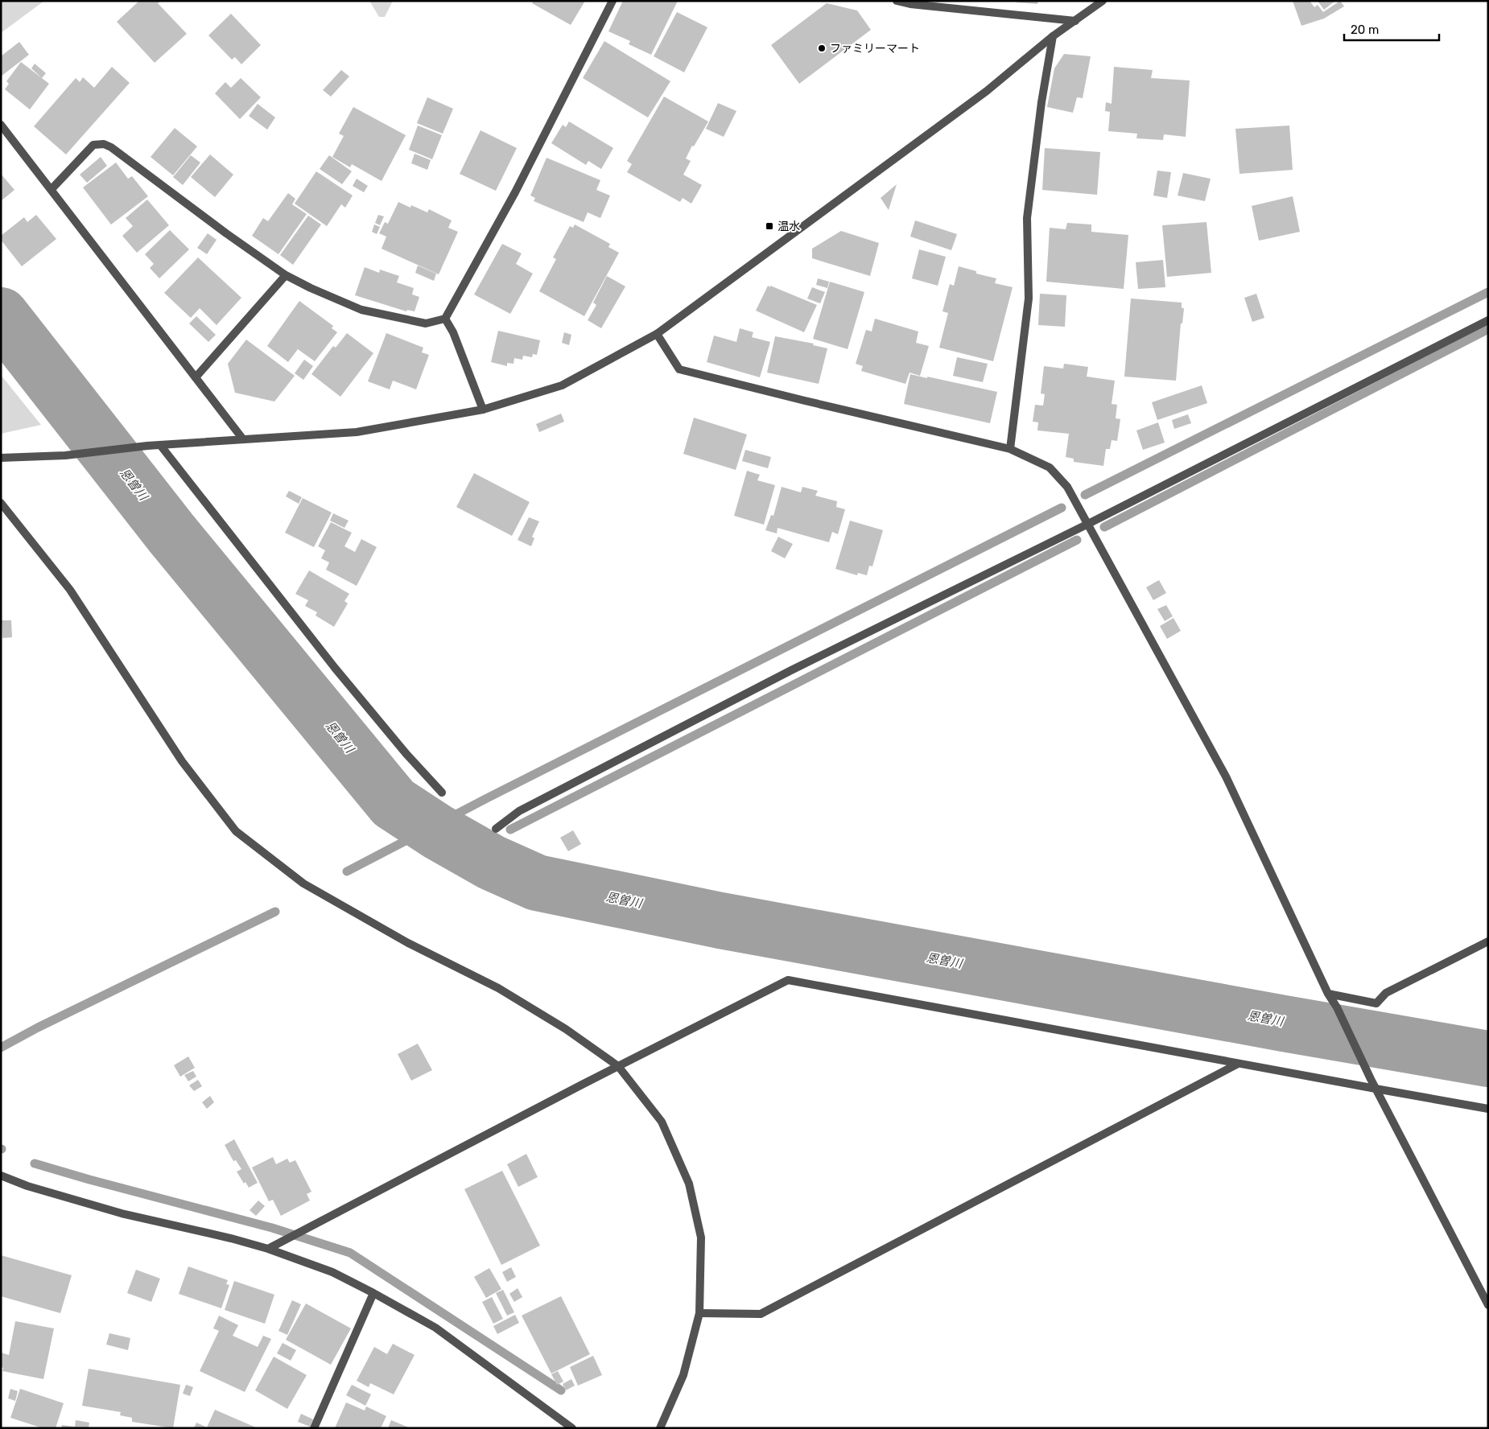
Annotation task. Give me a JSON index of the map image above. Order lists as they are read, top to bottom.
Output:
{
  "water": ["恩曽川"],
  "places": {
    "other": ["ファミリーマート"],
    "transit": ["温水"]
  },
  "scale_bar": "20 m"
}
